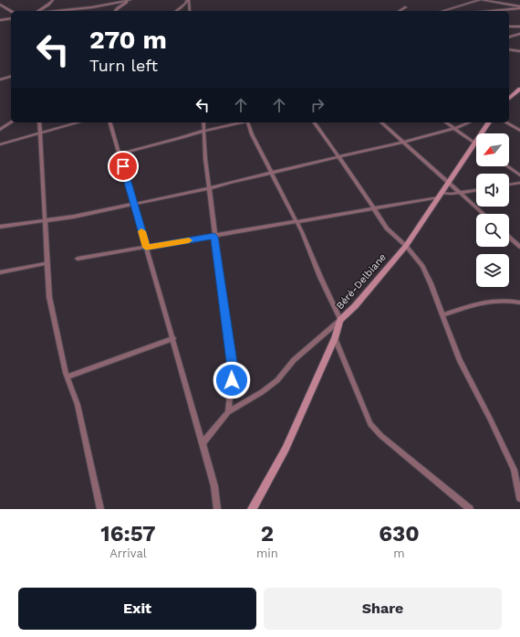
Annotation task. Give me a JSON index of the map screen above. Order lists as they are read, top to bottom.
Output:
{
  "streets": {
    "street": ["Béré-Delbiane"]
  },
  "north": "bottom left",
  "page": {
    "turn": ["270 m", "Turn left"],
    "eta": [
      "16:57",
      "Arrival",
      "2",
      "min",
      "630",
      "m"
    ],
    "buttons": ["Exit", "Share"]
  }
}
